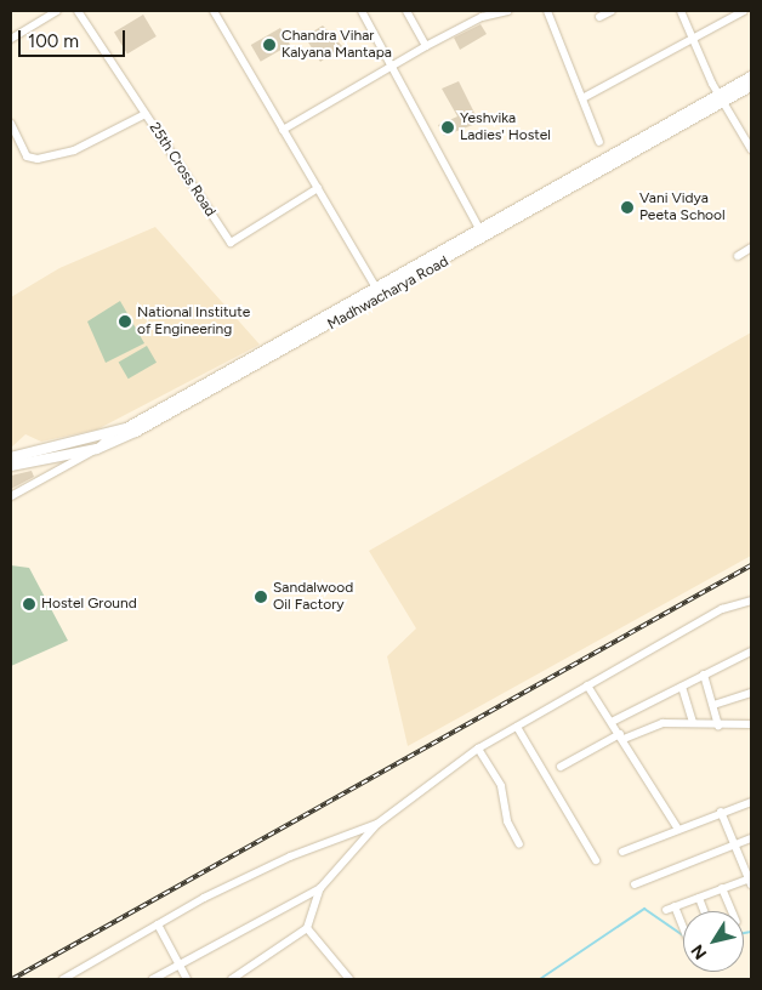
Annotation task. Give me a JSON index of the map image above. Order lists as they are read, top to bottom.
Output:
{
  "streets": {
    "main road": ["Madhwacharya Road"],
    "street": ["25th Cross Road"]
  },
  "places": [
    "Chandra Vihar Kalyana Mantapa",
    "Yeshvika Ladies' Hostel",
    "Vani Vidya Peeta School",
    "National Institute of Engineering",
    "Sandalwood Oil Factory",
    "Hostel Ground"
  ],
  "scale_bar": "100 m",
  "north": "bottom left"
}
